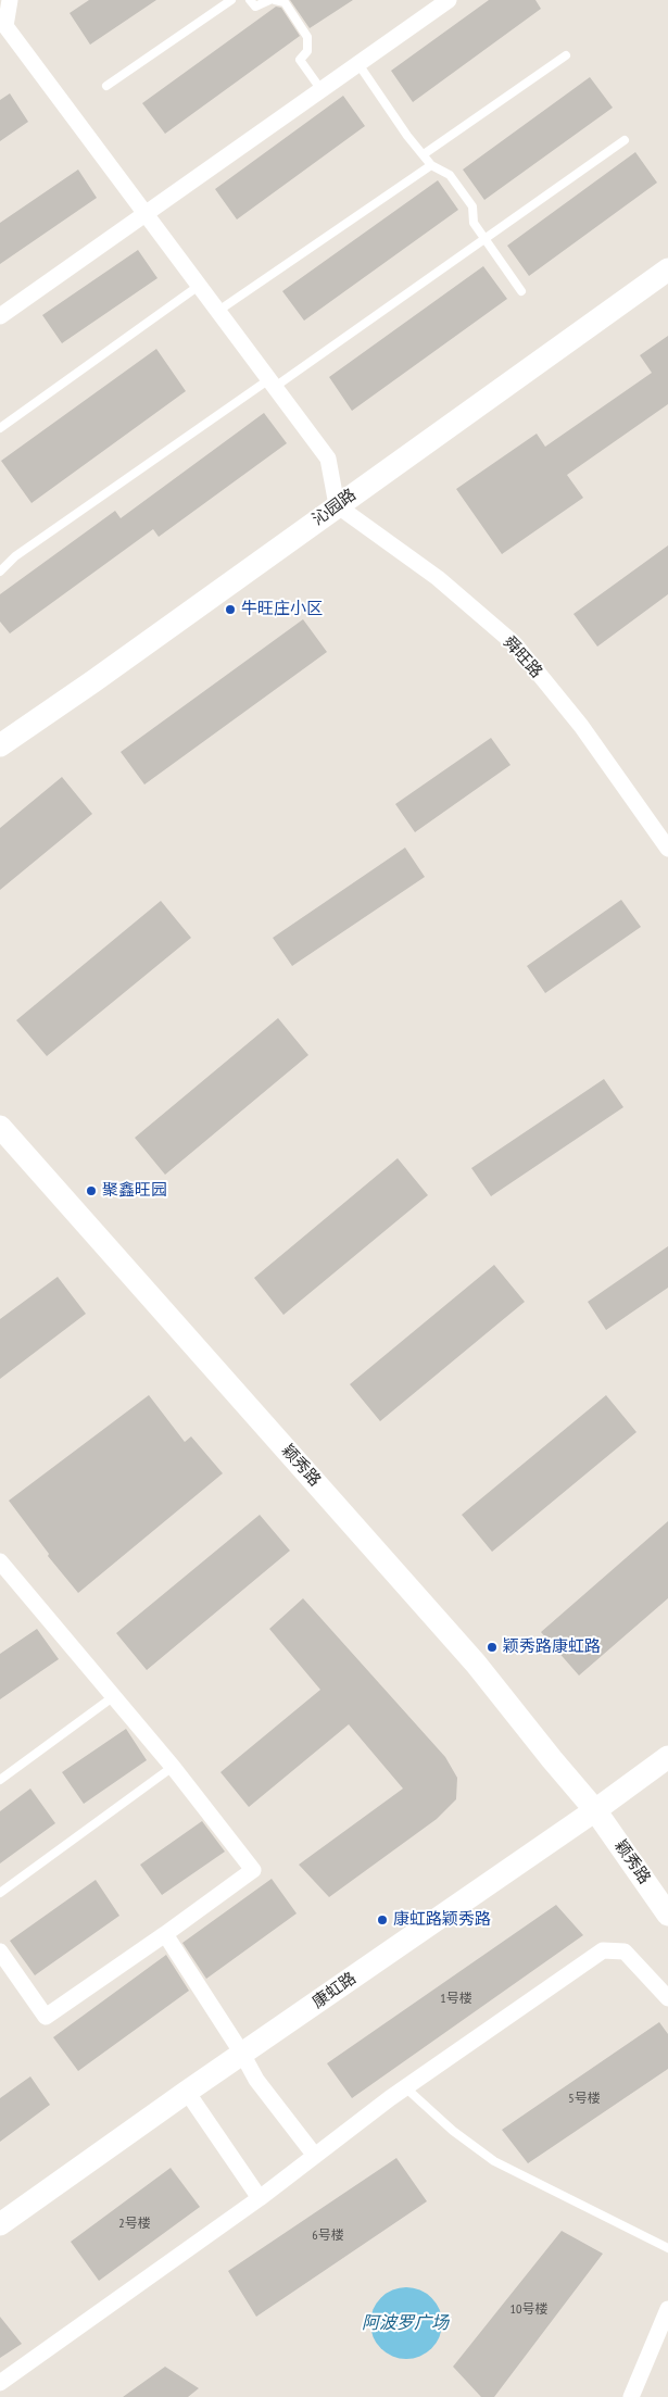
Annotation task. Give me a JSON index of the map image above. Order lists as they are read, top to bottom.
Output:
{
  "streets": {
    "main road": ["沁园路", "颖秀路", "康虹路"],
    "street": ["舜旺路"]
  },
  "crossings": [
    ["沁园路", "舜旺路"],
    ["颖秀路", "康虹路"]
  ],
  "water": ["阿波罗广场"],
  "places": [
    "牛旺庄小区",
    "聚鑫旺园",
    "颖秀路康虹路",
    "康虹路颖秀路"
  ],
  "house_numbers": [
    "1号楼",
    "5号楼",
    "2号楼",
    "6号楼",
    "10号楼"
  ]
}
